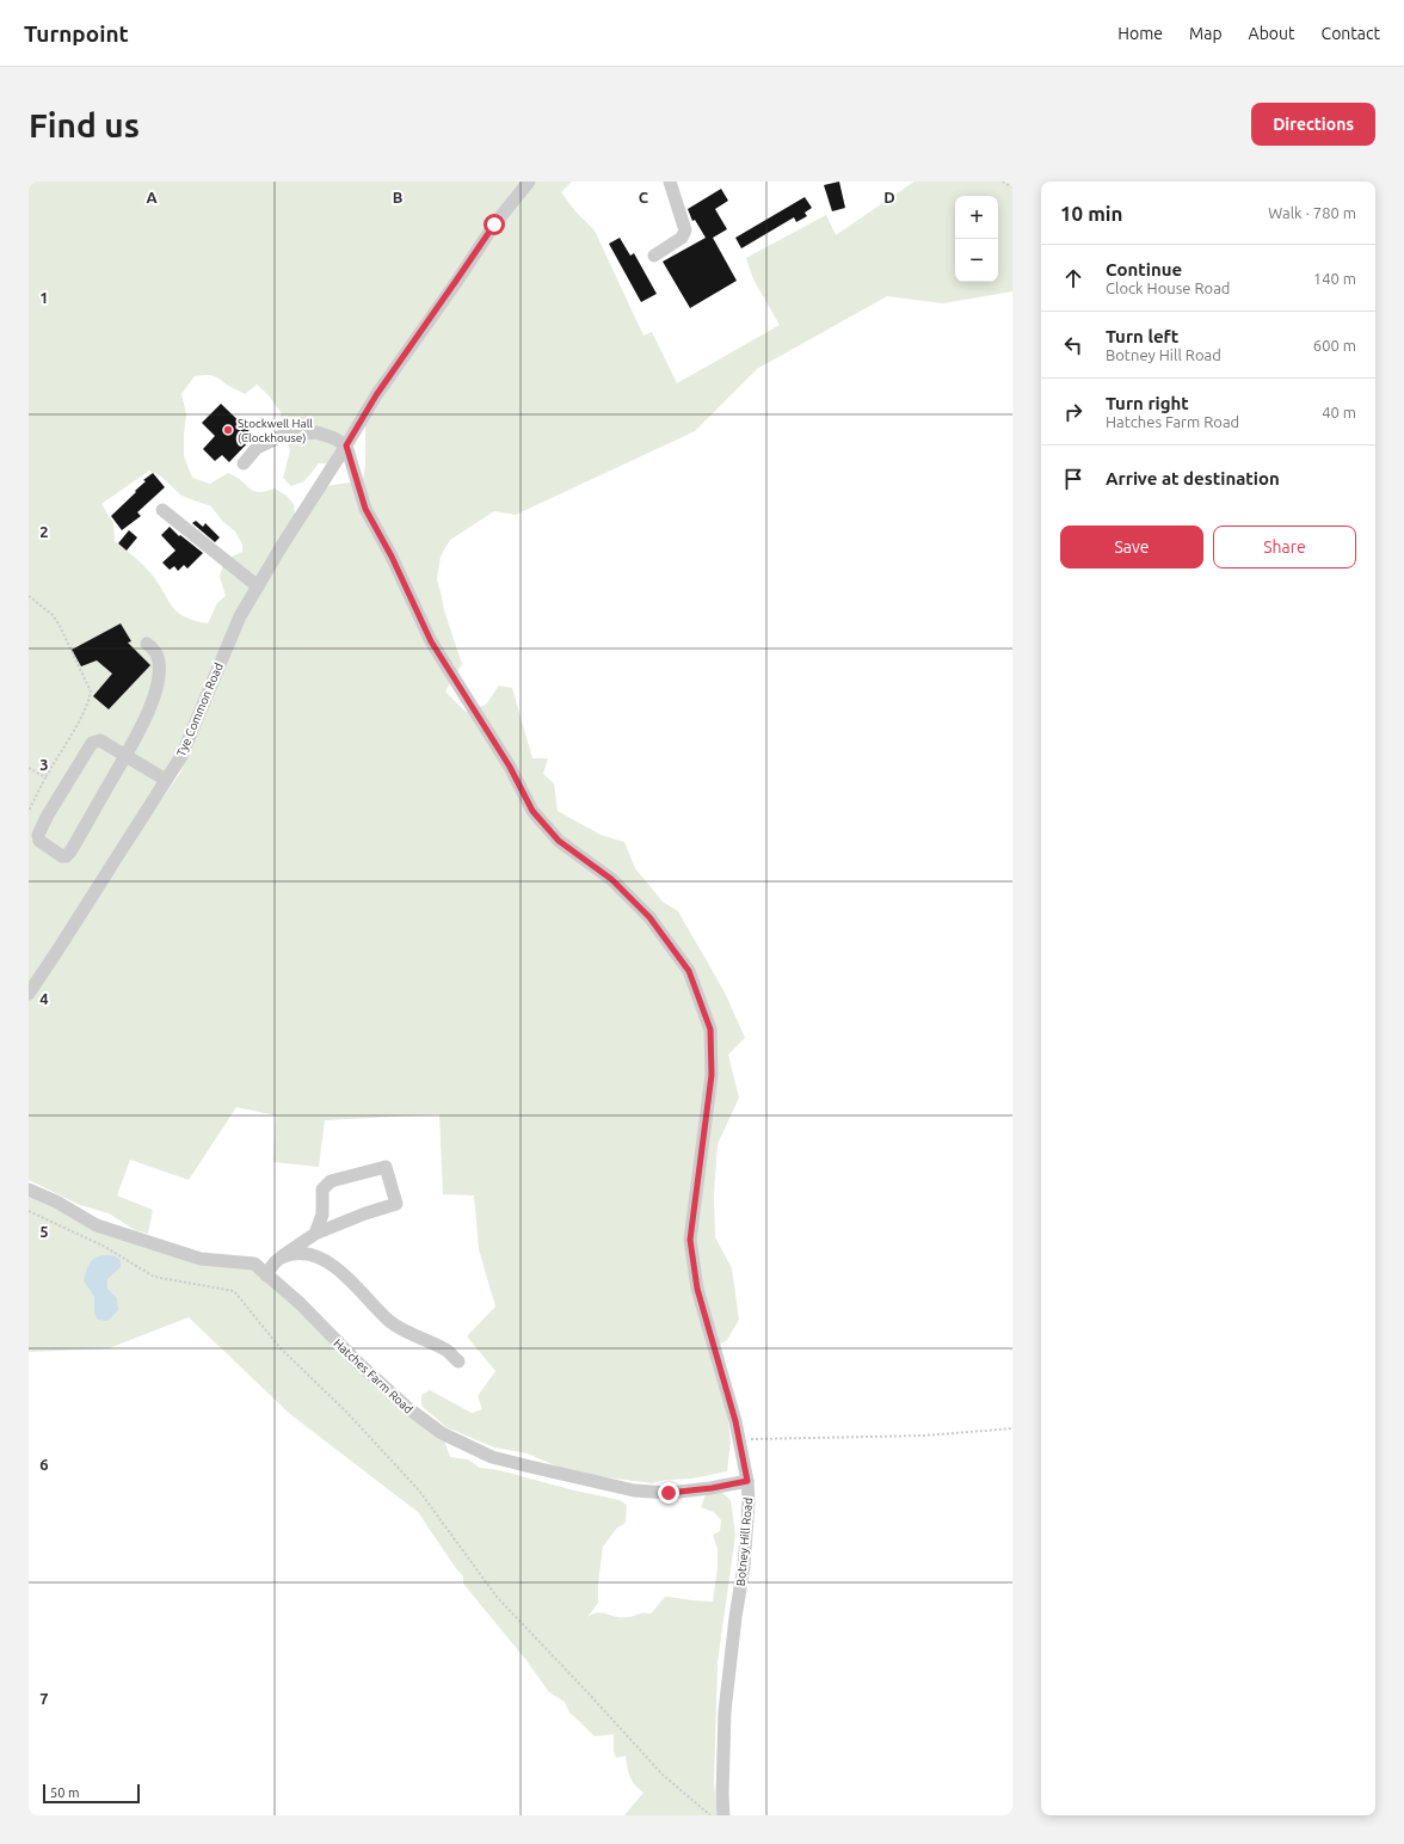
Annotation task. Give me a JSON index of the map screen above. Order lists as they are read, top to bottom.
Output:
{
  "streets": {
    "street": ["Tye Common Road", "Hatches Farm Road", "Botney Hill Road"]
  },
  "crossings": [
    ["Tye Common Road", "Botney Hill Road"],
    ["Hatches Farm Road", "Botney Hill Road"]
  ],
  "places": ["Stockwell Hall (Clockhouse)"],
  "scale_bar": "50 m",
  "page": {
    "header": "Turnpoint",
    "nav": [
      "Home",
      "Map",
      "About",
      "Contact"
    ],
    "buttons": [
      "Directions",
      ["Save", "Share"]
    ],
    "title": "Find us",
    "heading": ["10 min", "Walk · 780 m"],
    "map_buttons": ["+", "−"],
    "list": [
      ["Continue", "Clock House Road", "140 m"],
      ["Turn left", "Botney Hill Road", "600 m"],
      ["Turn right", "Hatches Farm Road", "40 m"],
      "Arrive at destination"
    ],
    "scale": "50 m"
  },
  "grid": {
    "columns": [
      "A",
      "B",
      "C",
      "D"
    ],
    "rows": [
      "1",
      "2",
      "3",
      "4",
      "5",
      "6",
      "7"
    ]
  }
}
